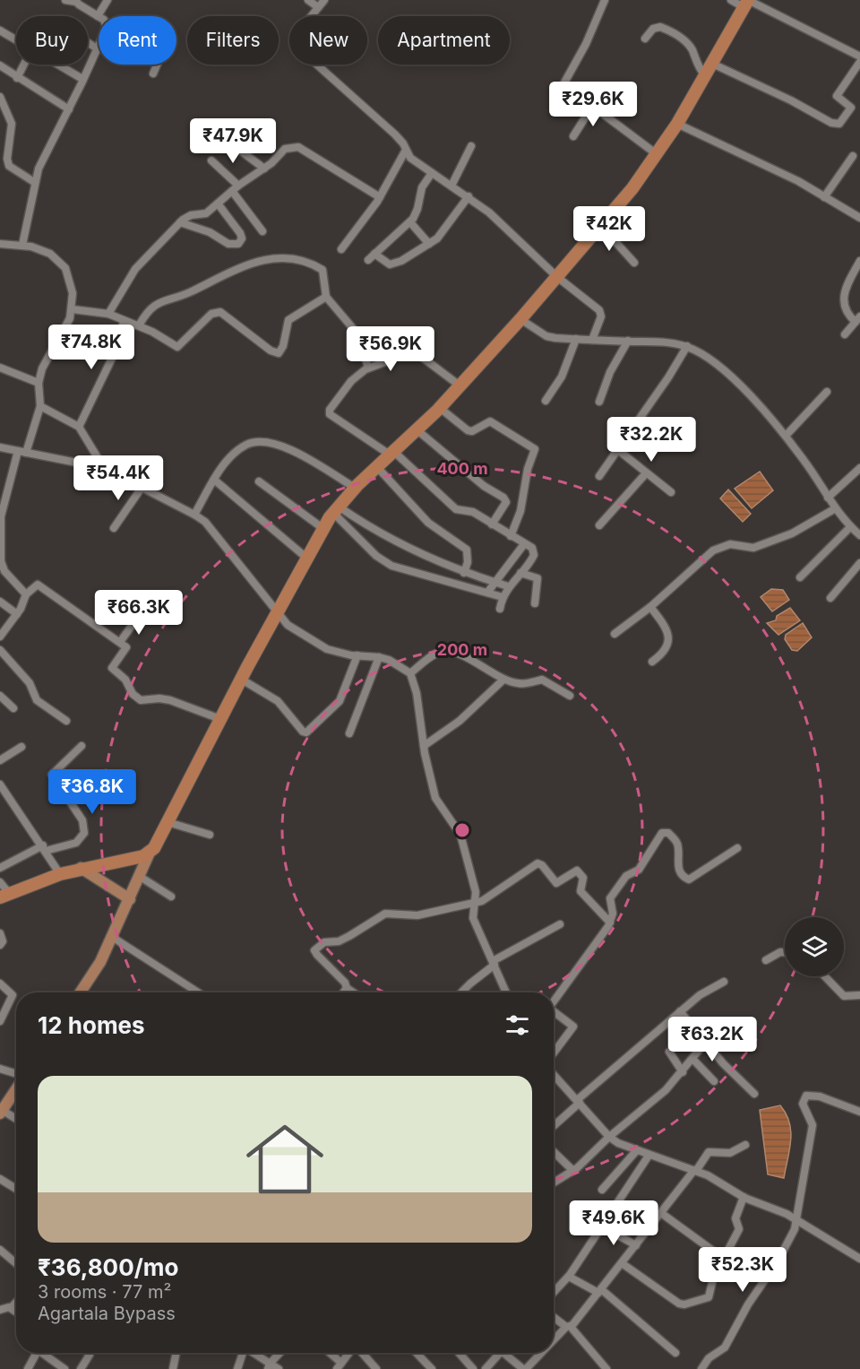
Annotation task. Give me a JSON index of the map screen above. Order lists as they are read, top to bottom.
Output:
{
  "page": {
    "chip": [
      "Buy",
      "Rent",
      "Filters",
      "New",
      "Apartment"
    ],
    "price": [
      "₹29.6K",
      "₹47.9K",
      "₹42K",
      "₹74.8K",
      "₹56.9K",
      "₹32.2K",
      "₹54.4K",
      "₹66.3K",
      "₹36.8K",
      "₹63.2K",
      "₹49.6K",
      "₹52.3K"
    ],
    "heading": "12 homes",
    "list": [
      {
        "name": "₹36,800/mo",
        "note": "3 rooms · 77 m² · Agartala Bypass"
      }
    ]
  },
  "rings": ["400 m", "200 m"]
}
